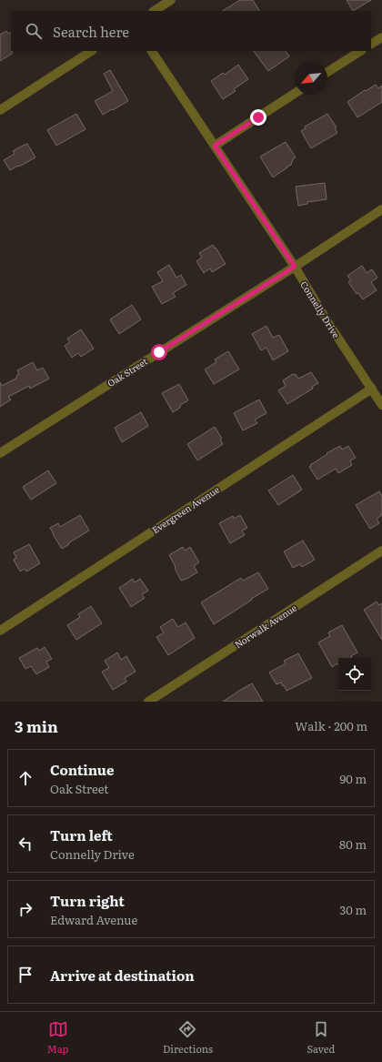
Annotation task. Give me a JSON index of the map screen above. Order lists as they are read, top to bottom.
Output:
{
  "streets": {
    "street": [
      "Connelly Drive",
      "Oak Street",
      "Evergreen Avenue",
      "Norwalk Avenue"
    ]
  },
  "crossings": [
    ["Connelly Drive", "Oak Street"],
    ["Connelly Drive", "Evergreen Avenue"]
  ],
  "north": "bottom left",
  "page": {
    "search": "Search here",
    "heading": ["3 min", "Walk · 200 m"],
    "list": [
      ["Continue", "Oak Street", "90 m"],
      ["Turn left", "Connelly Drive", "80 m"],
      ["Turn right", "Edward Avenue", "30 m"],
      "Arrive at destination"
    ],
    "nav": ["Map", "Directions", "Saved"]
  }
}
